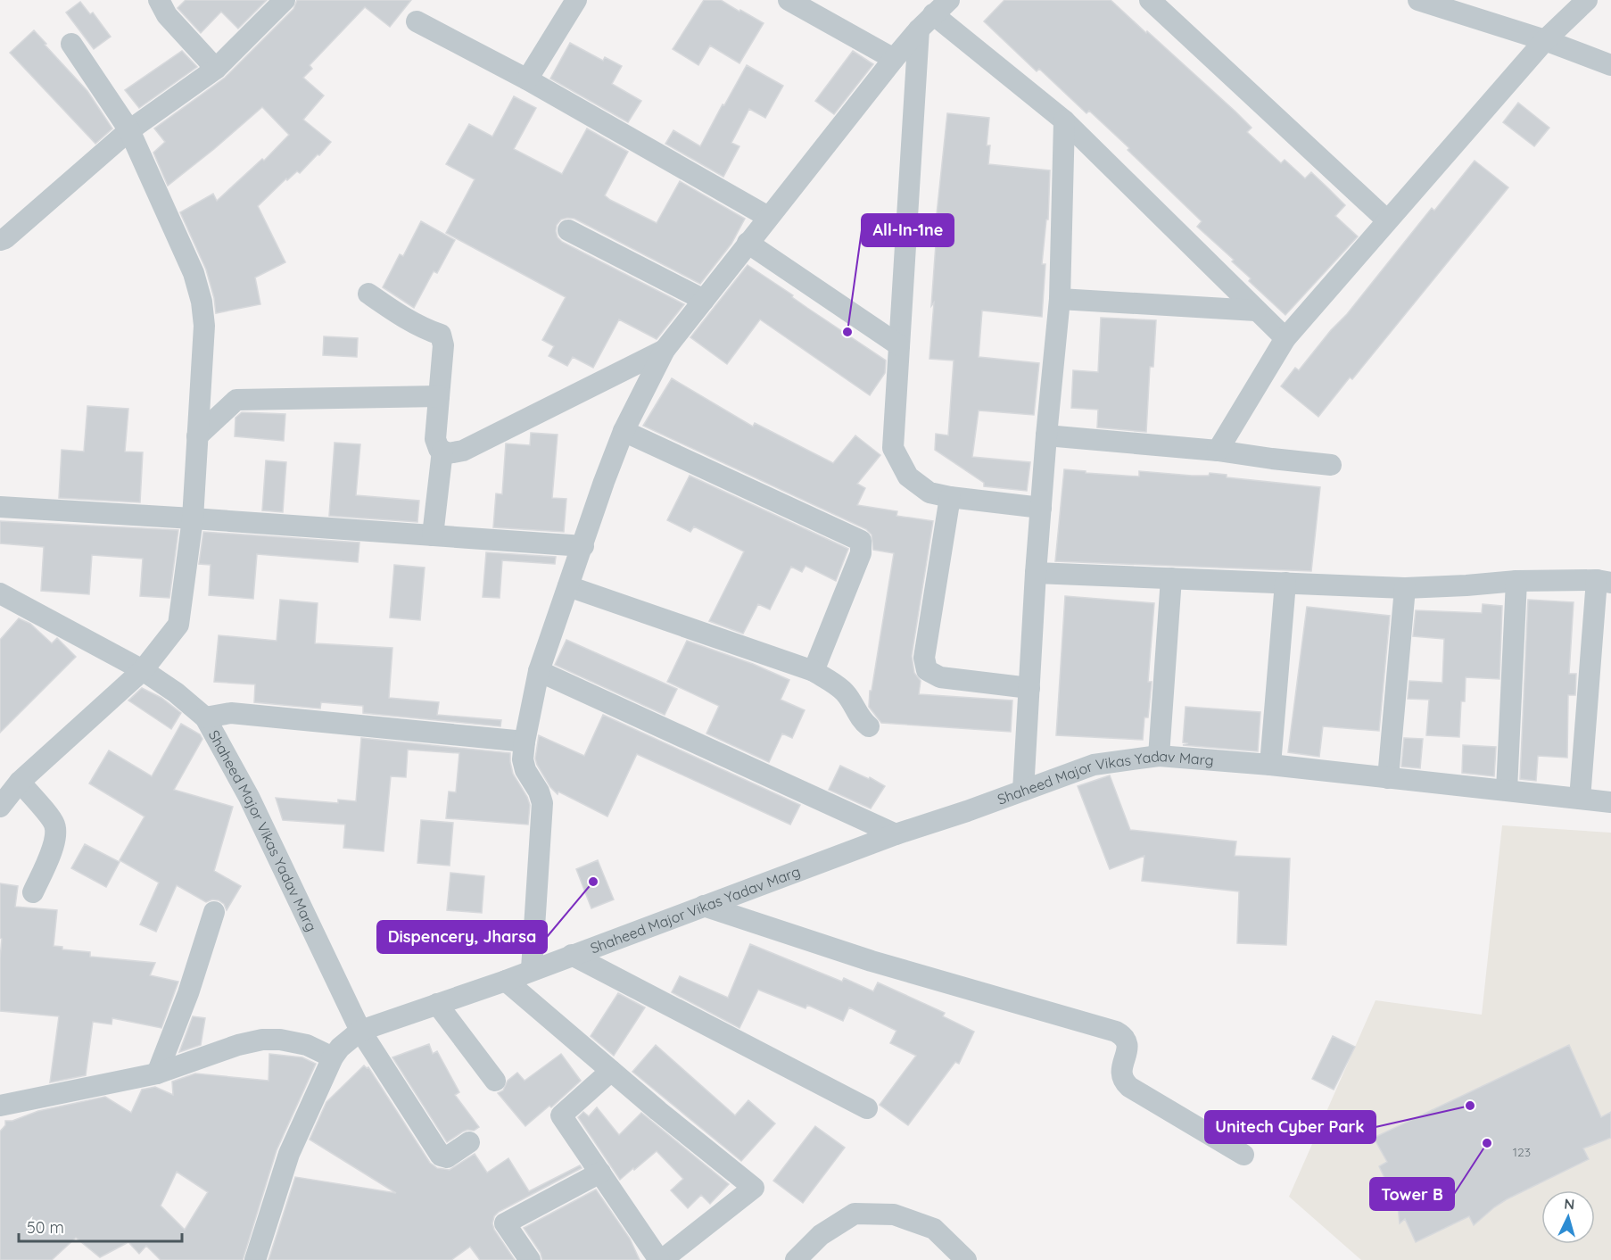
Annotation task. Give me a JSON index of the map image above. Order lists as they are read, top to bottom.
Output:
{
  "streets": {
    "street": ["Shaheed Major Vikas Yadav Marg"]
  },
  "places": [
    "All-In-1ne",
    "Dispencery, Jharsa",
    "Unitech Cyber Park",
    "Tower B"
  ],
  "house_numbers": ["123"],
  "scale_bar": "50 m",
  "north": "top"
}
